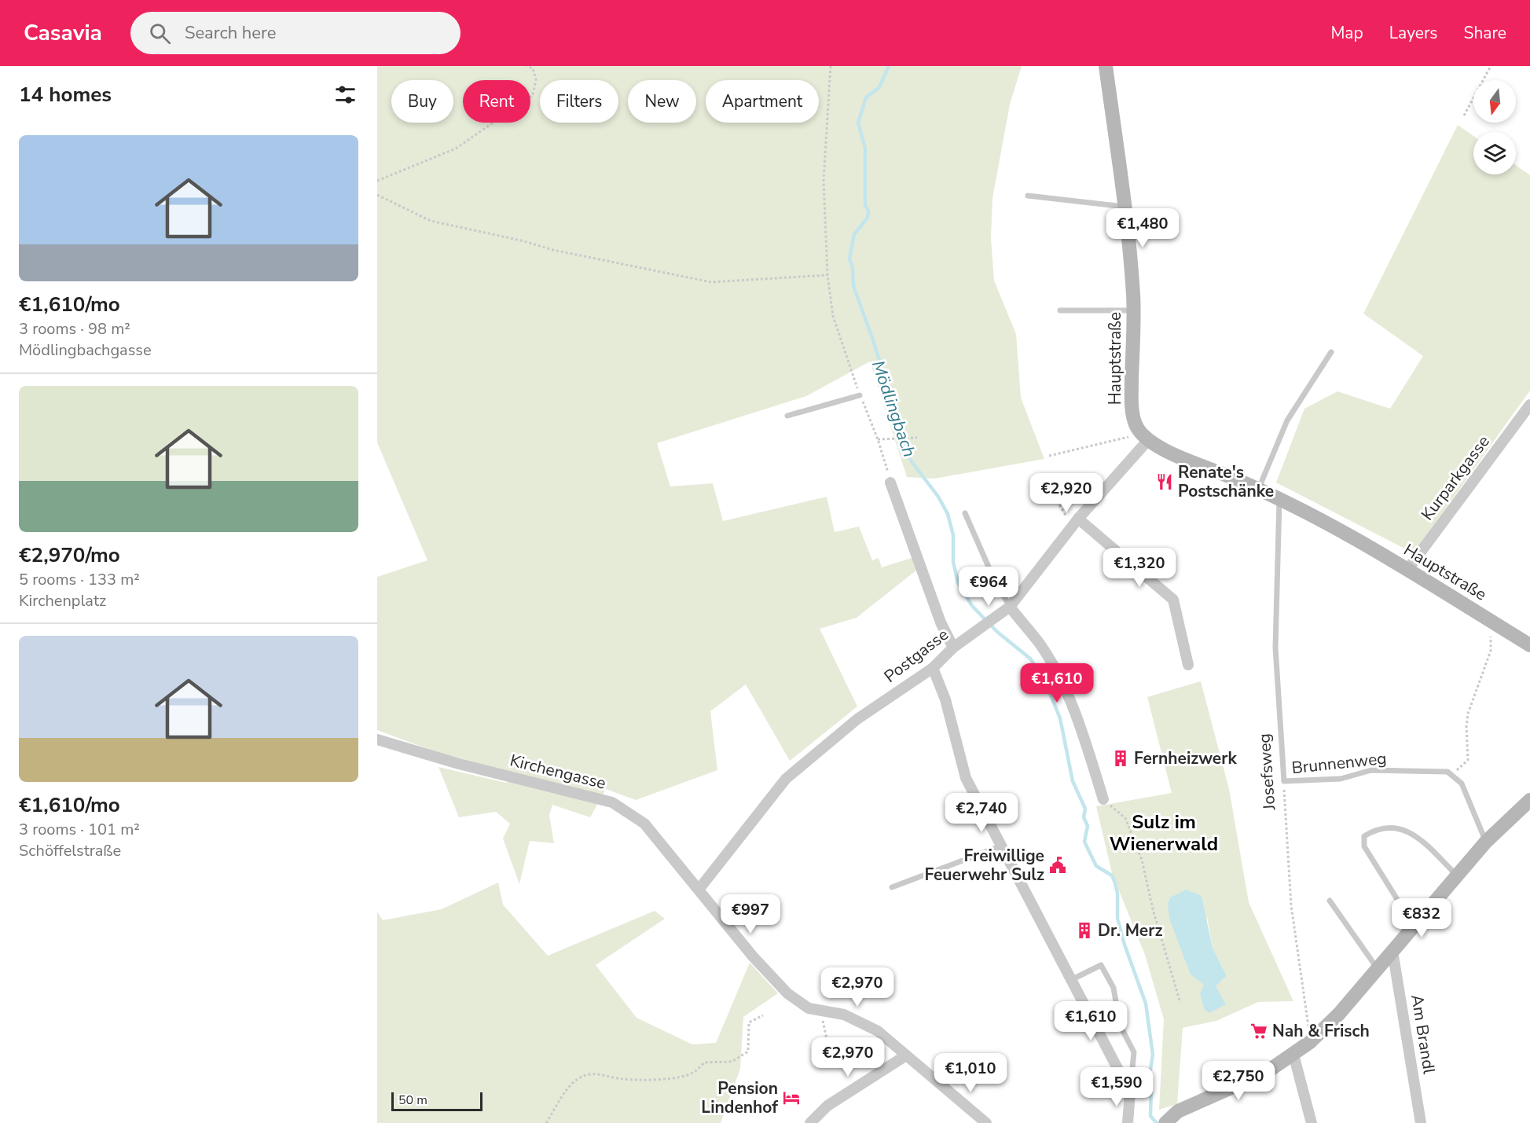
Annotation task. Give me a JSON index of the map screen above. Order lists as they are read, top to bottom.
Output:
{
  "streets": {
    "main road": ["Hauptstraße"],
    "street": [
      "Kurparkgasse",
      "Postgasse",
      "Kirchengasse",
      "Am Brandl"
    ],
    "lane": ["Brunnenweg", "Josefsweg"]
  },
  "crossings": [
    ["Hauptstraße", "Kurparkgasse"],
    ["Hauptstraße", "Postgasse"],
    ["Hauptstraße", "Josefsweg"],
    ["Postgasse", "Kirchengasse"],
    ["Brunnenweg", "Josefsweg"]
  ],
  "districts": ["Sulz im Wienerwald"],
  "water": ["Mödlingbach"],
  "places": {
    "restaurant": ["Renate's Postschänke"],
    "building": ["Fernheizwerk", "Dr. Merz"],
    "public building": ["Freiwillige Feuerwehr Sulz"],
    "supermarket": ["Nah & Frisch"],
    "hotel": ["Pension Lindenhof"]
  },
  "scale_bar": "50 m",
  "north": "bottom",
  "page": {
    "header": "Casavia",
    "search": "Search here",
    "nav": ["Map", "Layers", "Share"],
    "heading": "14 homes",
    "chip": [
      "Buy",
      "Rent",
      "Filters",
      "New",
      "Apartment"
    ],
    "list": [
      {
        "name": "€1,610/mo",
        "note": "3 rooms · 98 m² · Mödlingbachgasse"
      },
      {
        "name": "€2,970/mo",
        "note": "5 rooms · 133 m² · Kirchenplatz"
      },
      {
        "name": "€1,610/mo",
        "note": "3 rooms · 101 m² · Schöffelstraße"
      }
    ],
    "price": [
      "€1,480",
      "€2,920",
      "€1,320",
      "€964",
      "€1,610",
      "€2,740",
      "€997",
      "€832",
      "€2,970",
      "€1,610",
      "€2,970",
      "€1,010",
      "€2,750",
      "€1,590"
    ],
    "scale": "50 m"
  }
}
